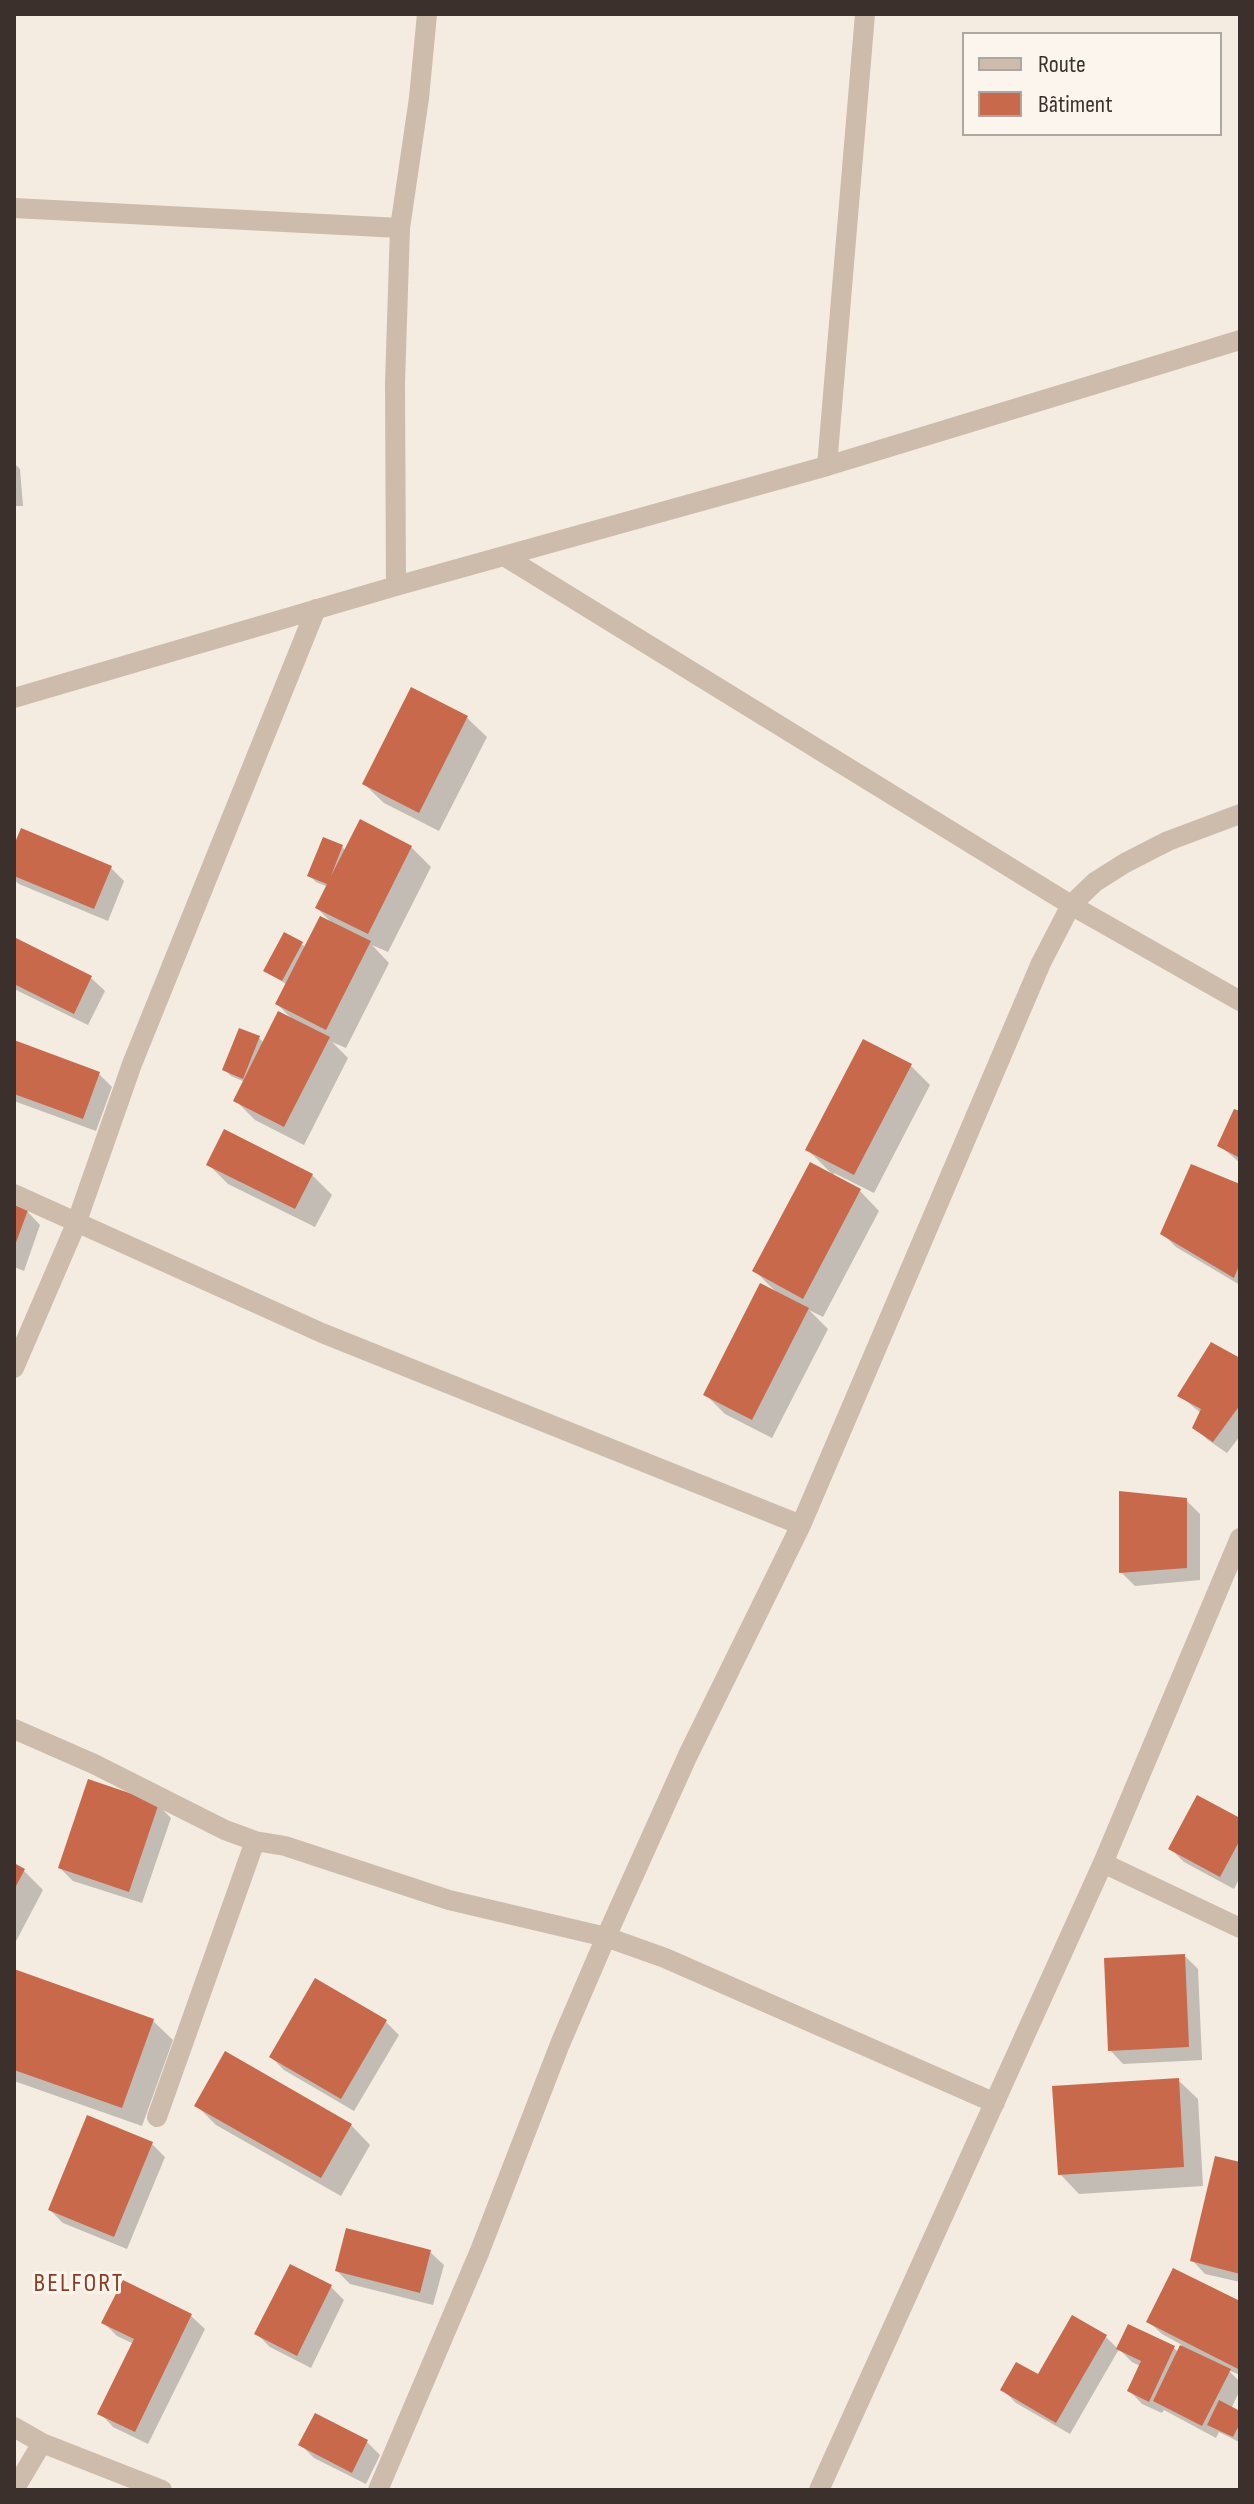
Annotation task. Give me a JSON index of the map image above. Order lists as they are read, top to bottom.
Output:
{
  "districts": ["BELFORT"],
  "legend": ["Route", "Bâtiment"]
}
